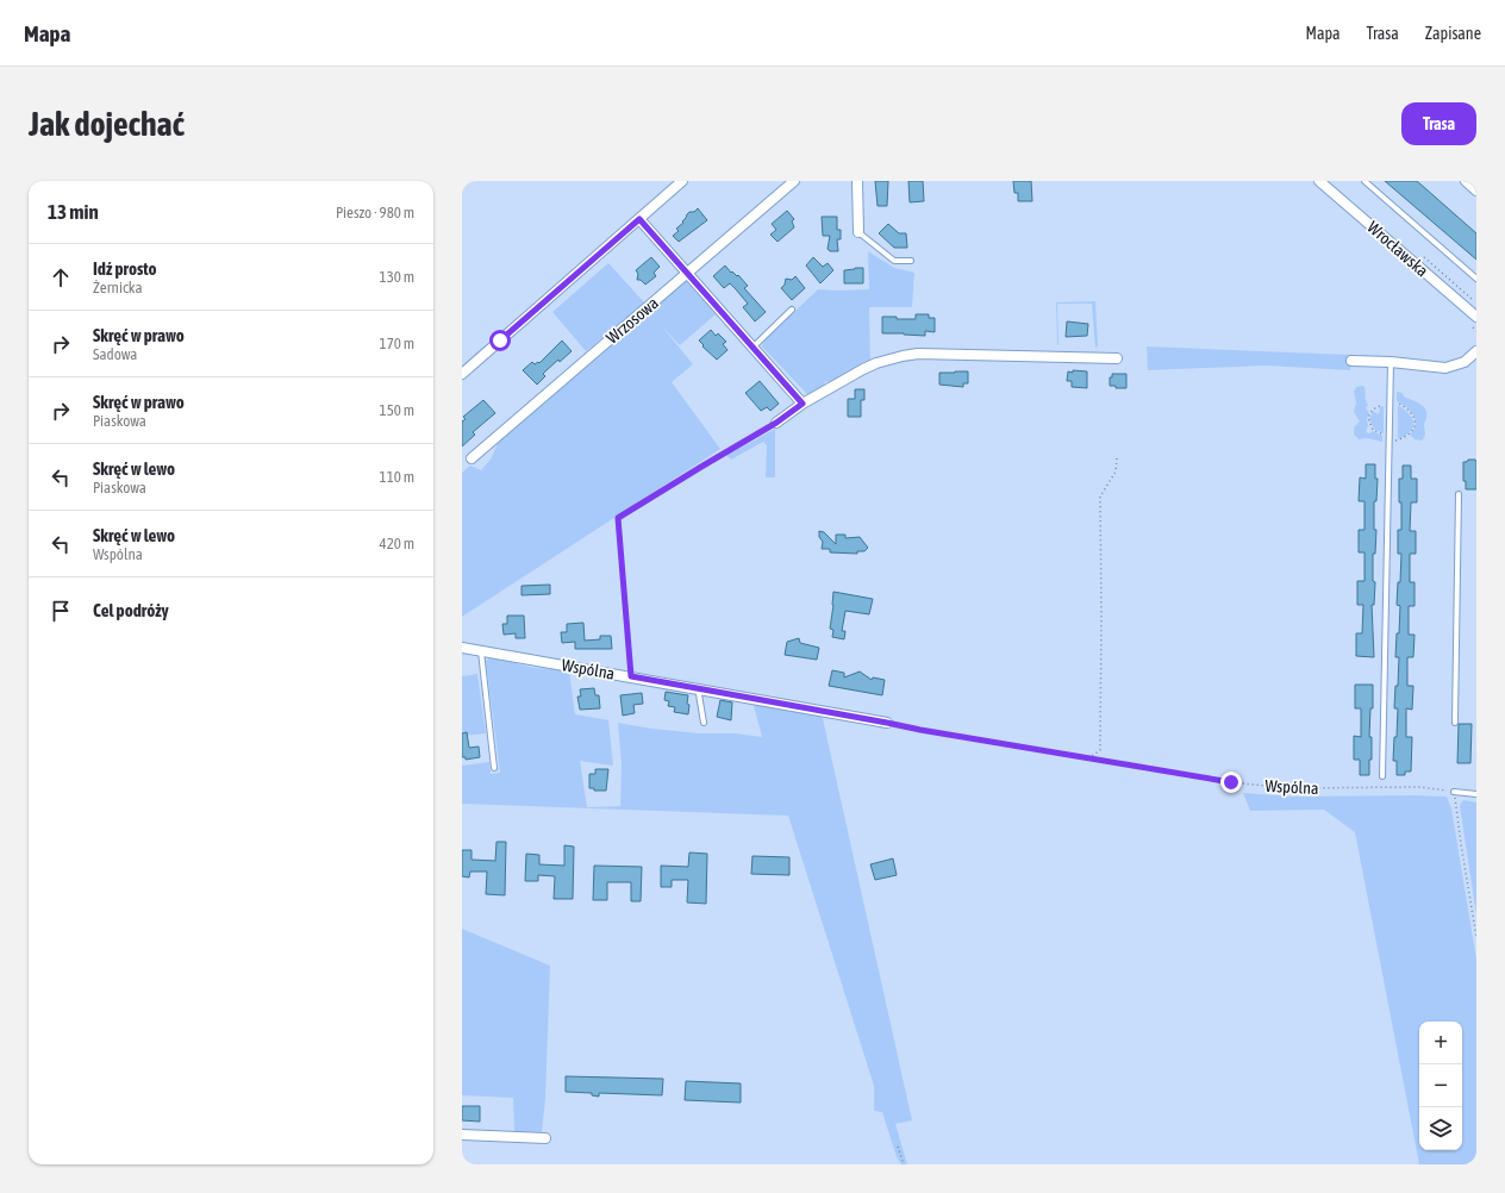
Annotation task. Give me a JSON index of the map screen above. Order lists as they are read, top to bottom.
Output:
{
  "streets": {
    "street": ["Wrocławska", "Wrzosowa", "Wspólna"]
  },
  "page": {
    "header": "Mapa",
    "nav": ["Mapa", "Trasa", "Zapisane"],
    "buttons": "Trasa",
    "title": "Jak dojechać",
    "heading": ["13 min", "Pieszo · 980 m"],
    "list": [
      ["Idź prosto", "Żernicka", "130 m"],
      ["Skręć w prawo", "Sadowa", "170 m"],
      ["Skręć w prawo", "Piaskowa", "150 m"],
      ["Skręć w lewo", "Piaskowa", "110 m"],
      ["Skręć w lewo", "Wspólna", "420 m"],
      "Cel podróży"
    ],
    "map_buttons": ["+", "−"]
  }
}
